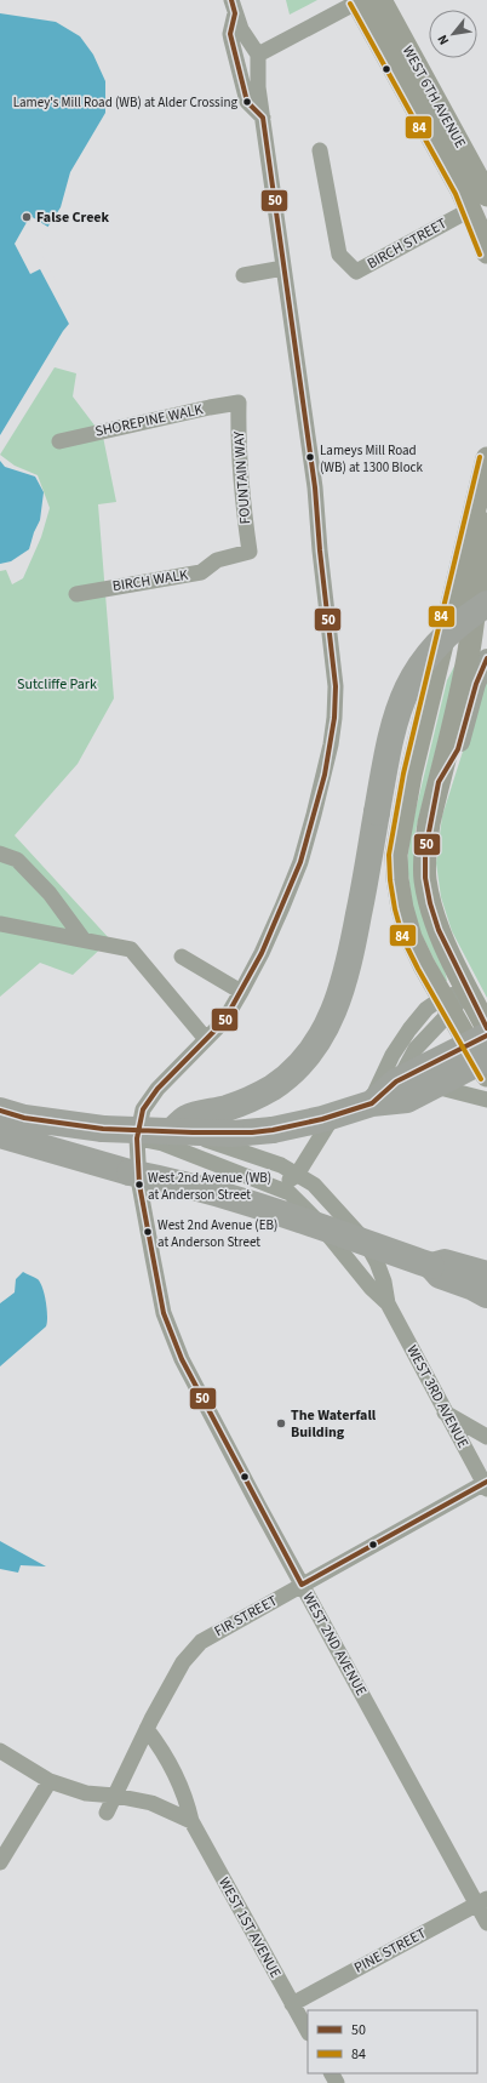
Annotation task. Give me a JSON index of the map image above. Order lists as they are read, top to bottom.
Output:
{
  "streets": {
    "main road": ["WEST 6TH AVENUE"],
    "street": [
      "BIRCH STREET",
      "SHOREPINE WALK",
      "FOUNTAIN WAY",
      "BIRCH WALK",
      "WEST 3RD AVENUE",
      "FIR STREET",
      "WEST 2ND AVENUE",
      "WEST 1ST AVENUE",
      "PINE STREET"
    ]
  },
  "crossings": [
    ["WEST 6TH AVENUE", "BIRCH STREET"],
    ["SHOREPINE WALK", "FOUNTAIN WAY"],
    ["FOUNTAIN WAY", "BIRCH WALK"],
    ["WEST 3RD AVENUE", "FIR STREET"],
    ["FIR STREET", "WEST 2ND AVENUE"],
    ["FIR STREET", "WEST 1ST AVENUE"],
    ["WEST 2ND AVENUE", "PINE STREET"],
    ["WEST 1ST AVENUE", "PINE STREET"]
  ],
  "parks": ["Sutcliffe Park"],
  "places": [
    "Lamey's Mill Road (WB) at Alder Crossing",
    "False Creek",
    "Lameys Mill Road (WB) at 1300 Block",
    "West 2nd Avenue (WB) at Anderson Street",
    "West 2nd Avenue (EB) at Anderson Street",
    "The Waterfall Building"
  ],
  "lines": ["transit line 50", "transit line 84"],
  "legend": ["50", "84"],
  "north": "bottom left"
}
